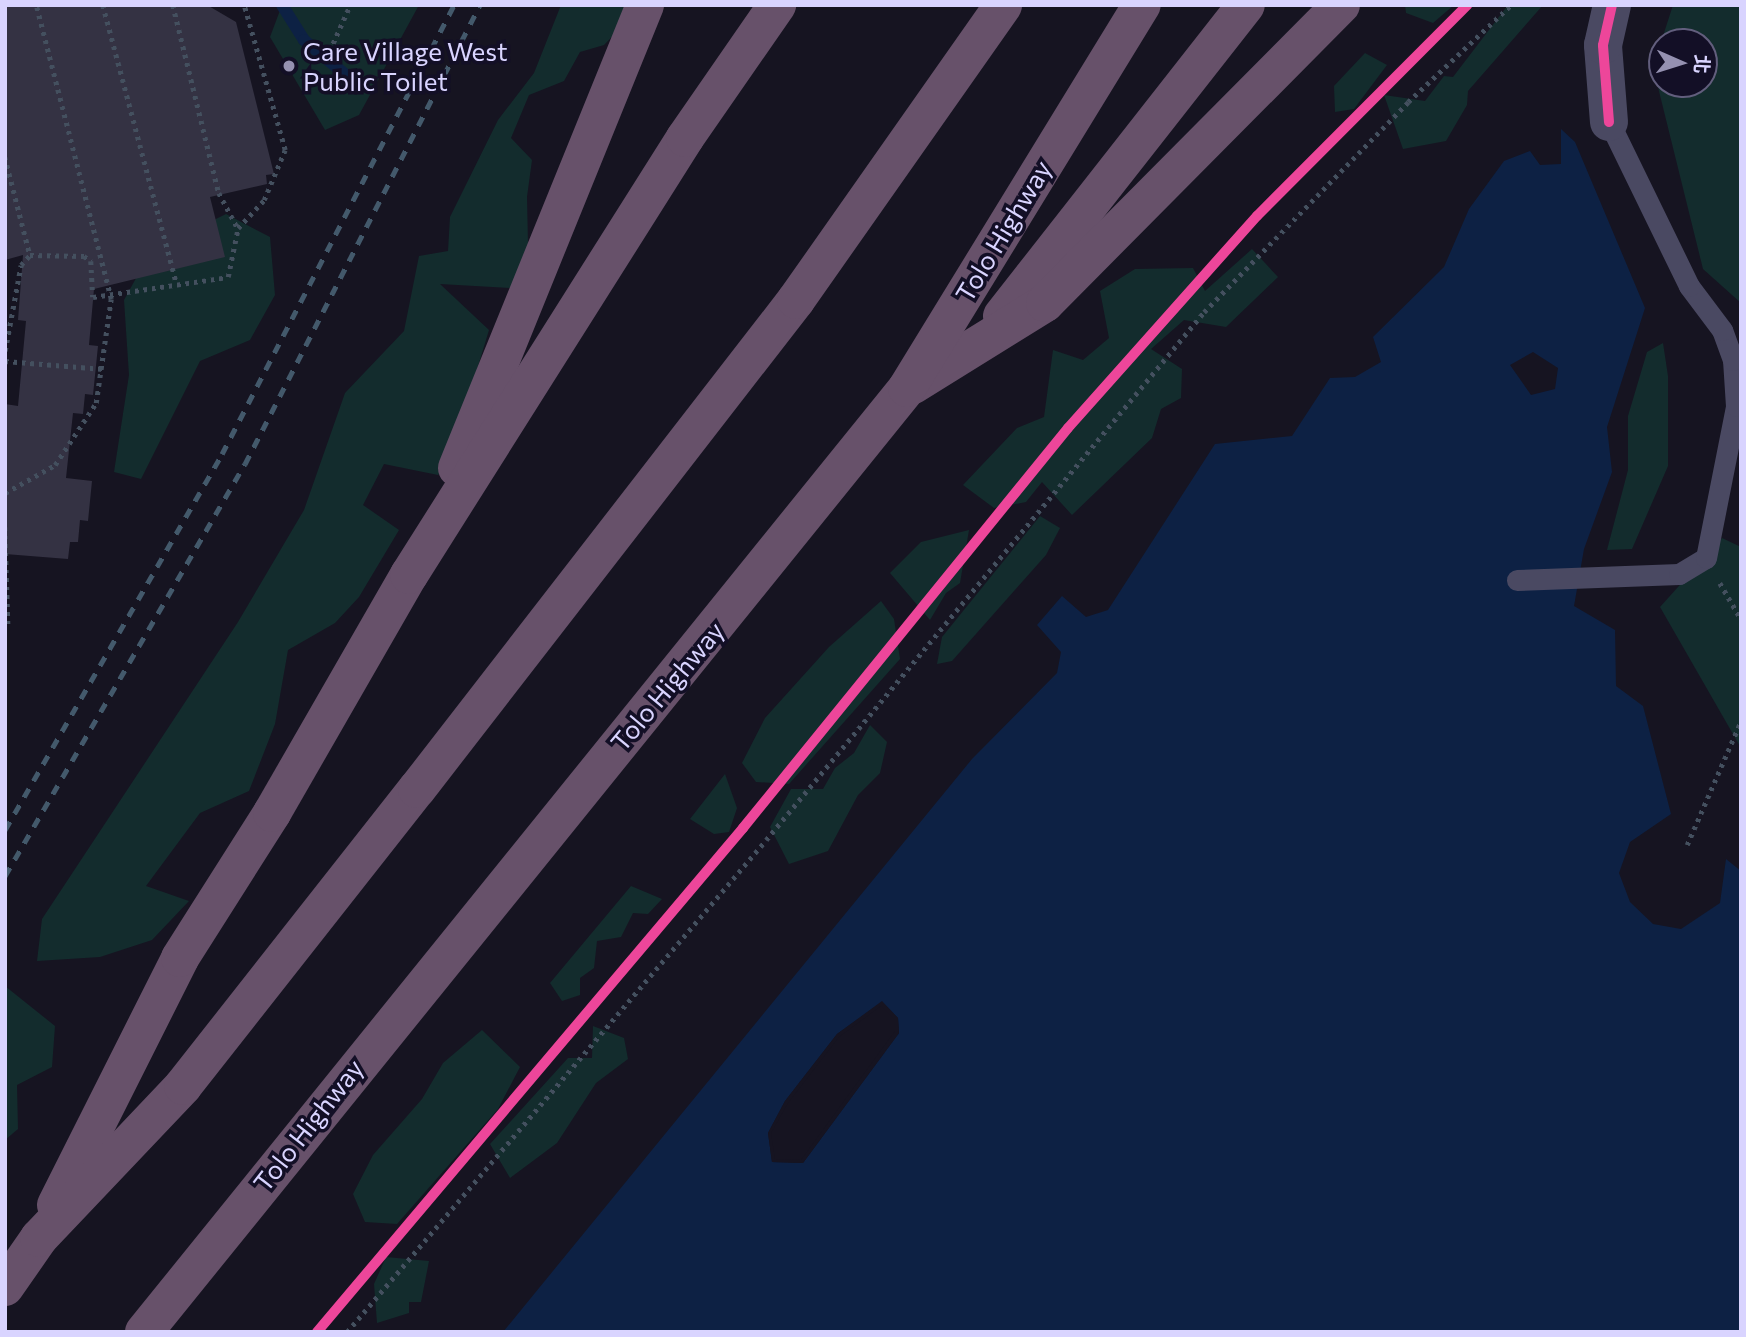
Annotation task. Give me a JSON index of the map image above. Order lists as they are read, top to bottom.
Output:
{
  "streets": {
    "highway": ["Tolo Highway"]
  },
  "places": ["Care Village West Public Toilet"],
  "north": "right"
}
